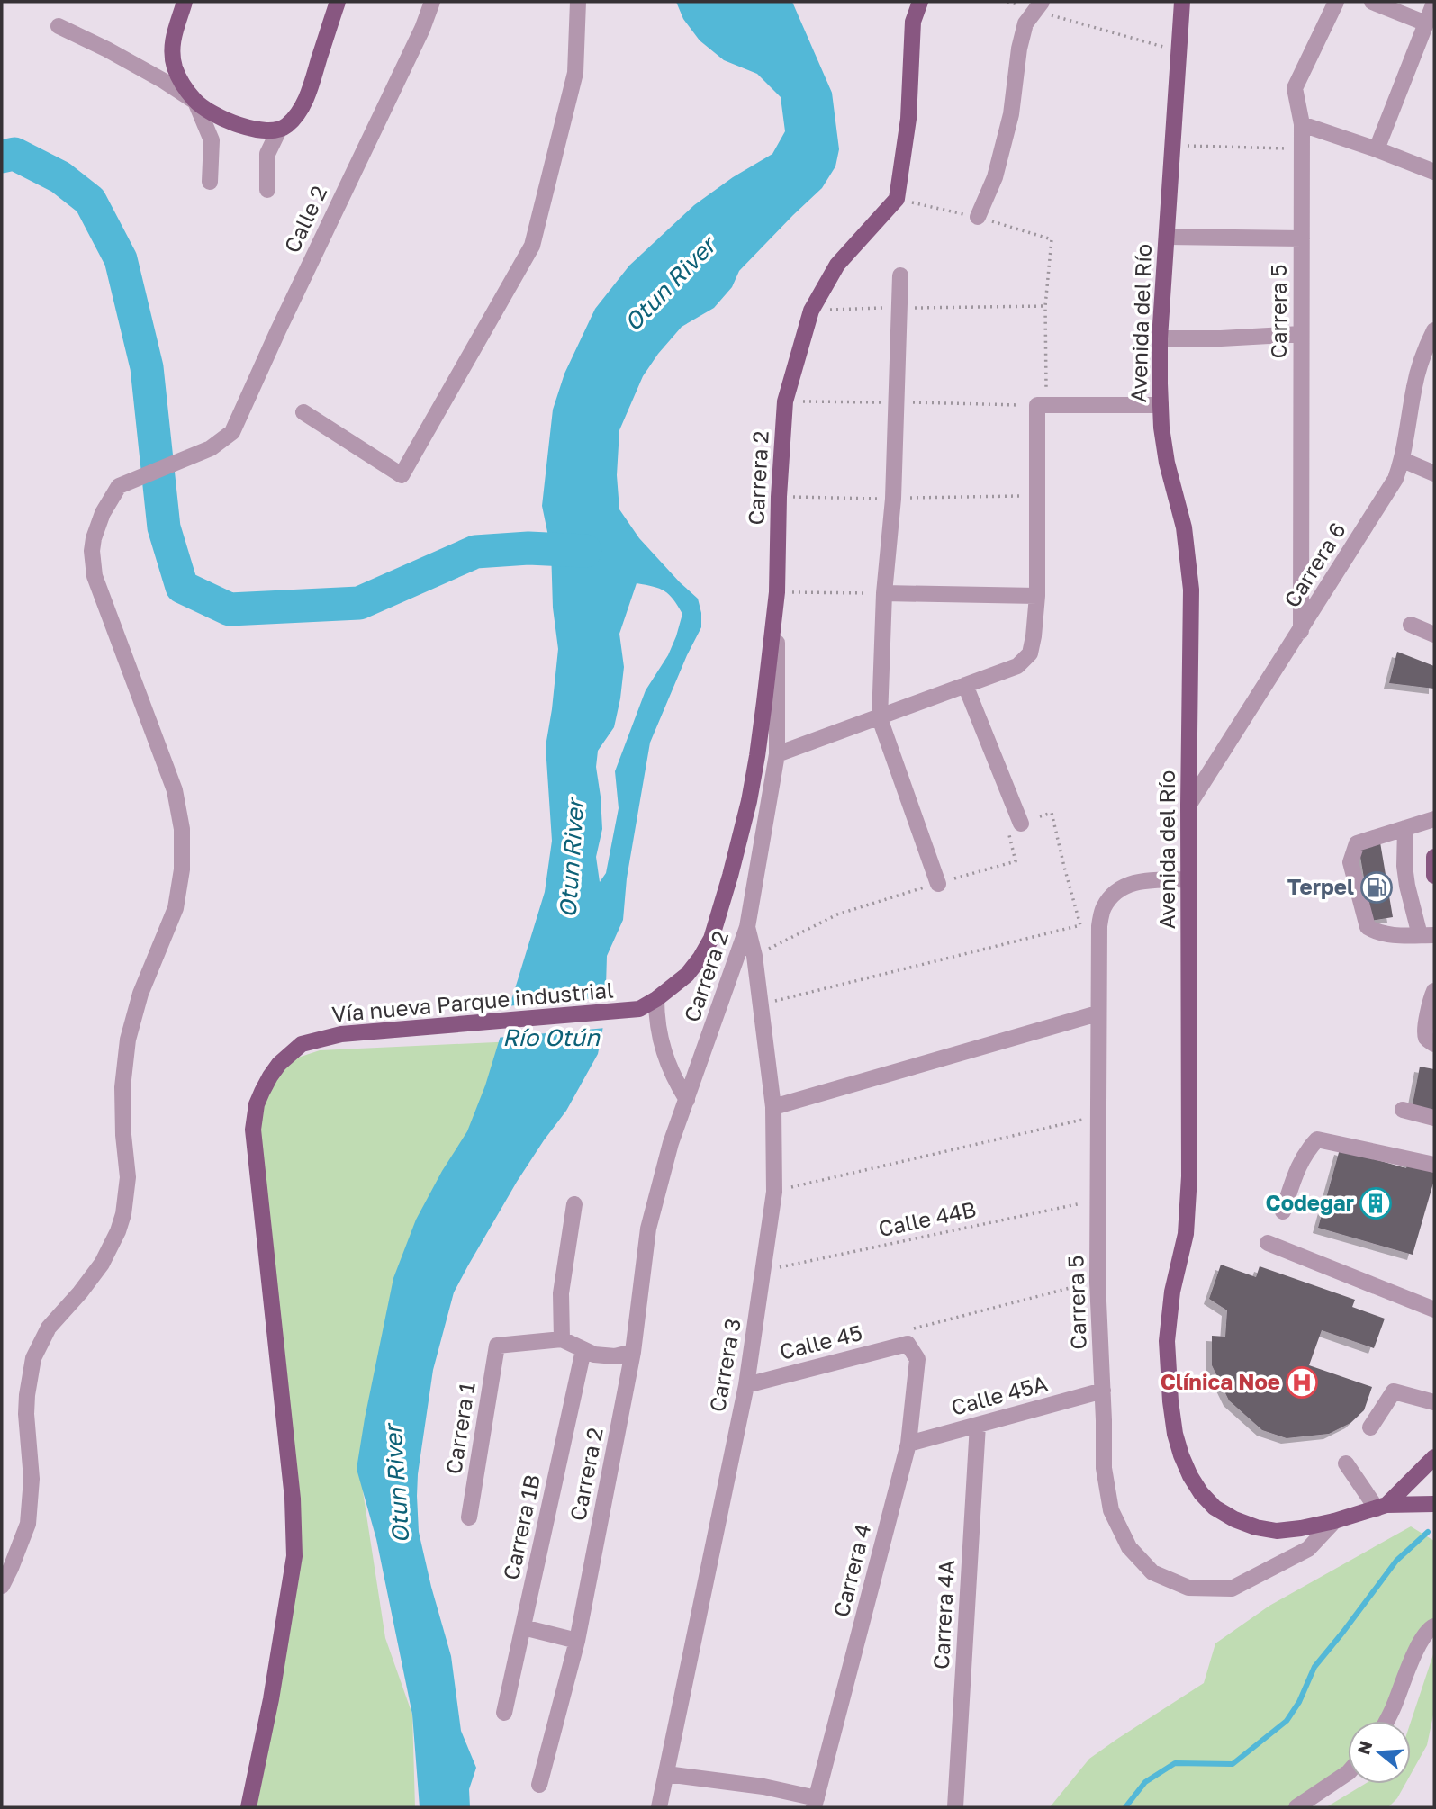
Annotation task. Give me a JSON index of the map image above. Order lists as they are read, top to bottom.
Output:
{
  "streets": {
    "main road": ["Avenida del Río", "Carrera 2", "Vía nueva Parque industrial"],
    "street": [
      "Calle 2",
      "Carrera 5",
      "Carrera 6",
      "Calle 45",
      "Carrera 3",
      "Calle 45A",
      "Carrera 1",
      "Carrera 1B",
      "Carrera 4",
      "Carrera 4A"
    ],
    "path": ["Calle 44B"]
  },
  "crossings": [
    ["Carrera 5", "Avenida del Río"],
    ["Carrera 5", "Carrera 6"],
    ["Carrera 5", "Calle 44B"],
    ["Carrera 5", "Calle 45A"],
    ["Avenida del Río", "Carrera 6"],
    ["Carrera 2", "Vía nueva Parque industrial"],
    ["Carrera 2", "Carrera 3"],
    ["Calle 44B", "Carrera 3"],
    ["Calle 45", "Carrera 3"],
    ["Calle 45", "Carrera 4"],
    ["Calle 45A", "Carrera 4"],
    ["Calle 45A", "Carrera 4A"]
  ],
  "water": ["Otun River", "Río Otún"],
  "places": {
    "fuel station": ["Terpel"],
    "building": ["Codegar"],
    "hospital": ["Clínica Noe"]
  },
  "north": "left"
}
